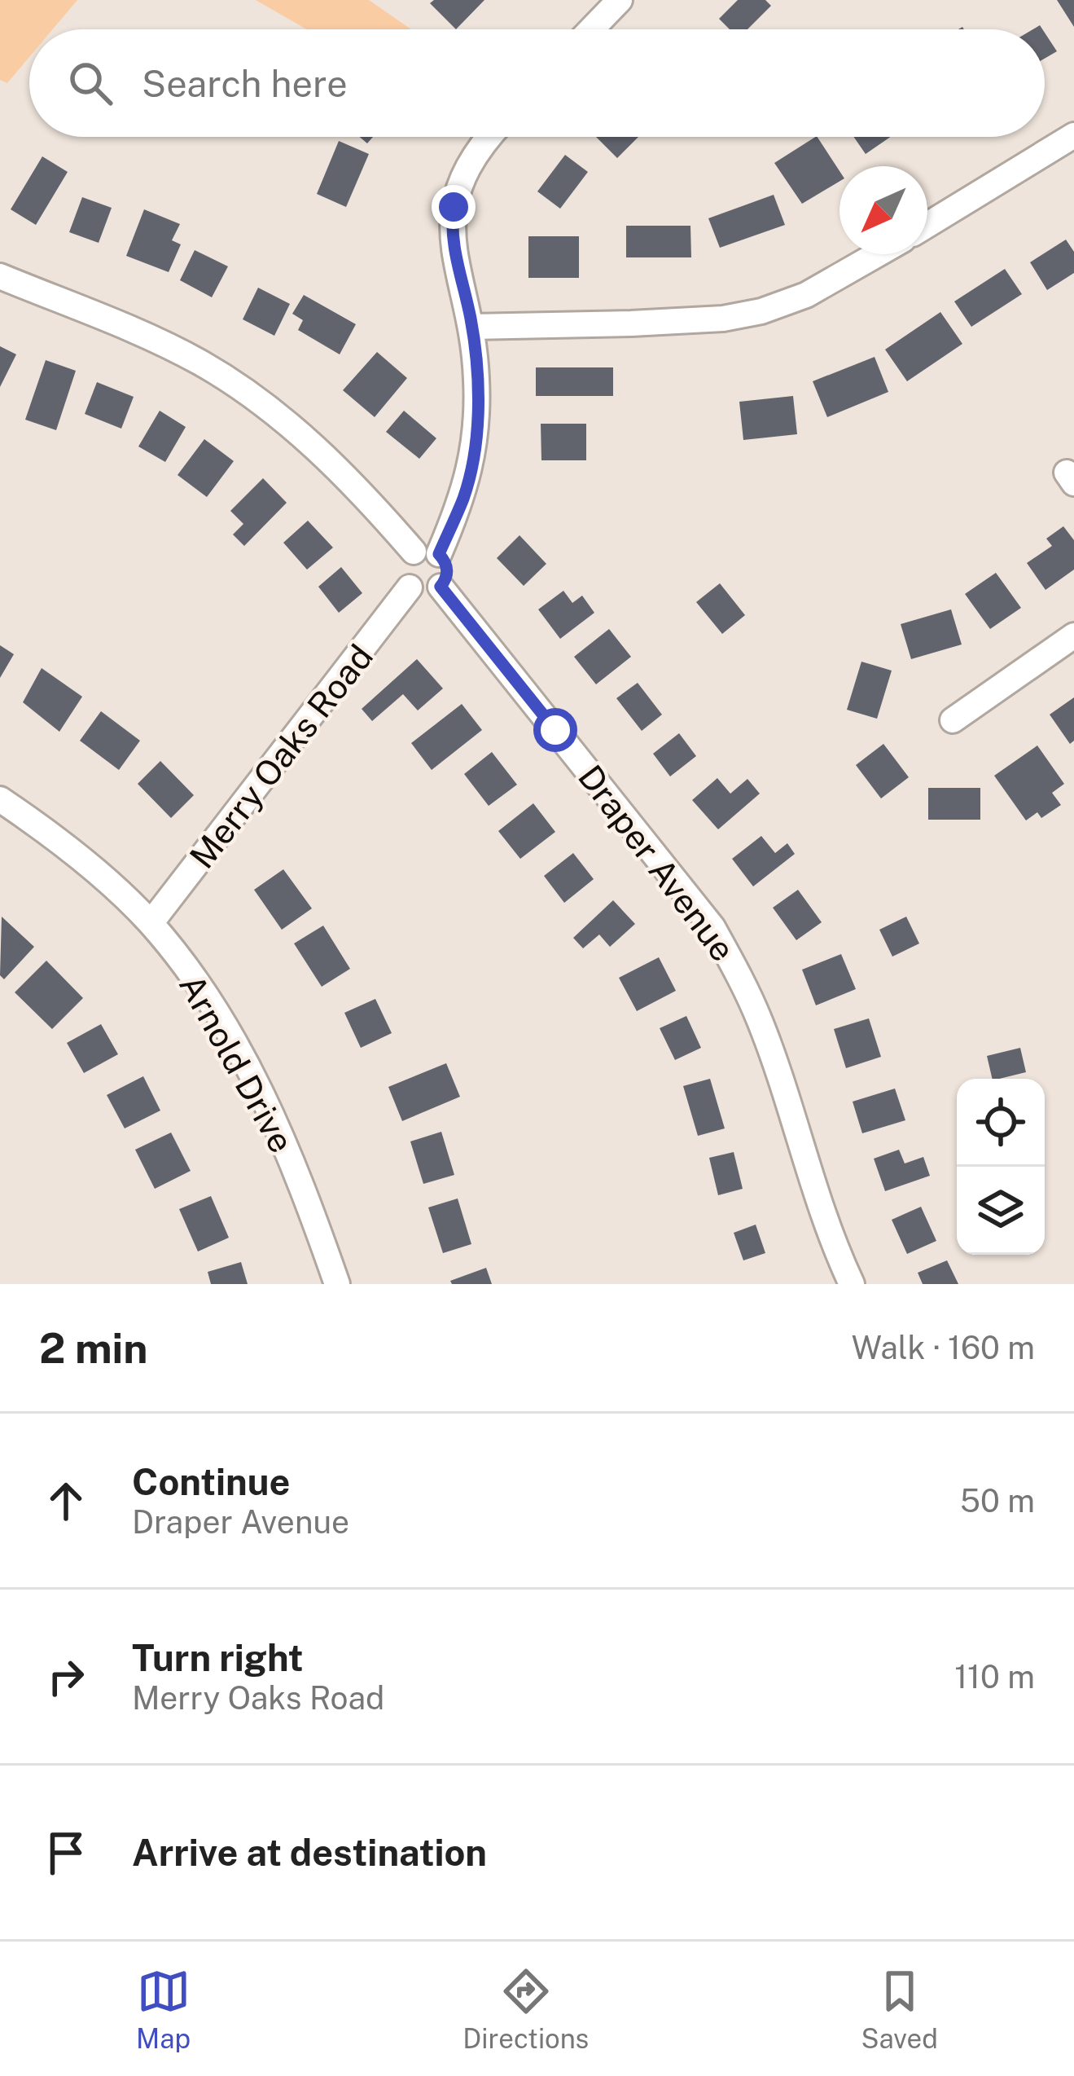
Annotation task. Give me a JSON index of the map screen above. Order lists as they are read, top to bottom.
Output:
{
  "streets": {
    "street": ["Merry Oaks Road", "Draper Avenue", "Arnold Drive"]
  },
  "crossings": [
    ["Merry Oaks Road", "Draper Avenue"],
    ["Merry Oaks Road", "Arnold Drive"]
  ],
  "north": "bottom left",
  "page": {
    "search": "Search here",
    "heading": ["2 min", "Walk · 160 m"],
    "list": [
      ["Continue", "Draper Avenue", "50 m"],
      ["Turn right", "Merry Oaks Road", "110 m"],
      "Arrive at destination"
    ],
    "nav": ["Map", "Directions", "Saved"]
  }
}
